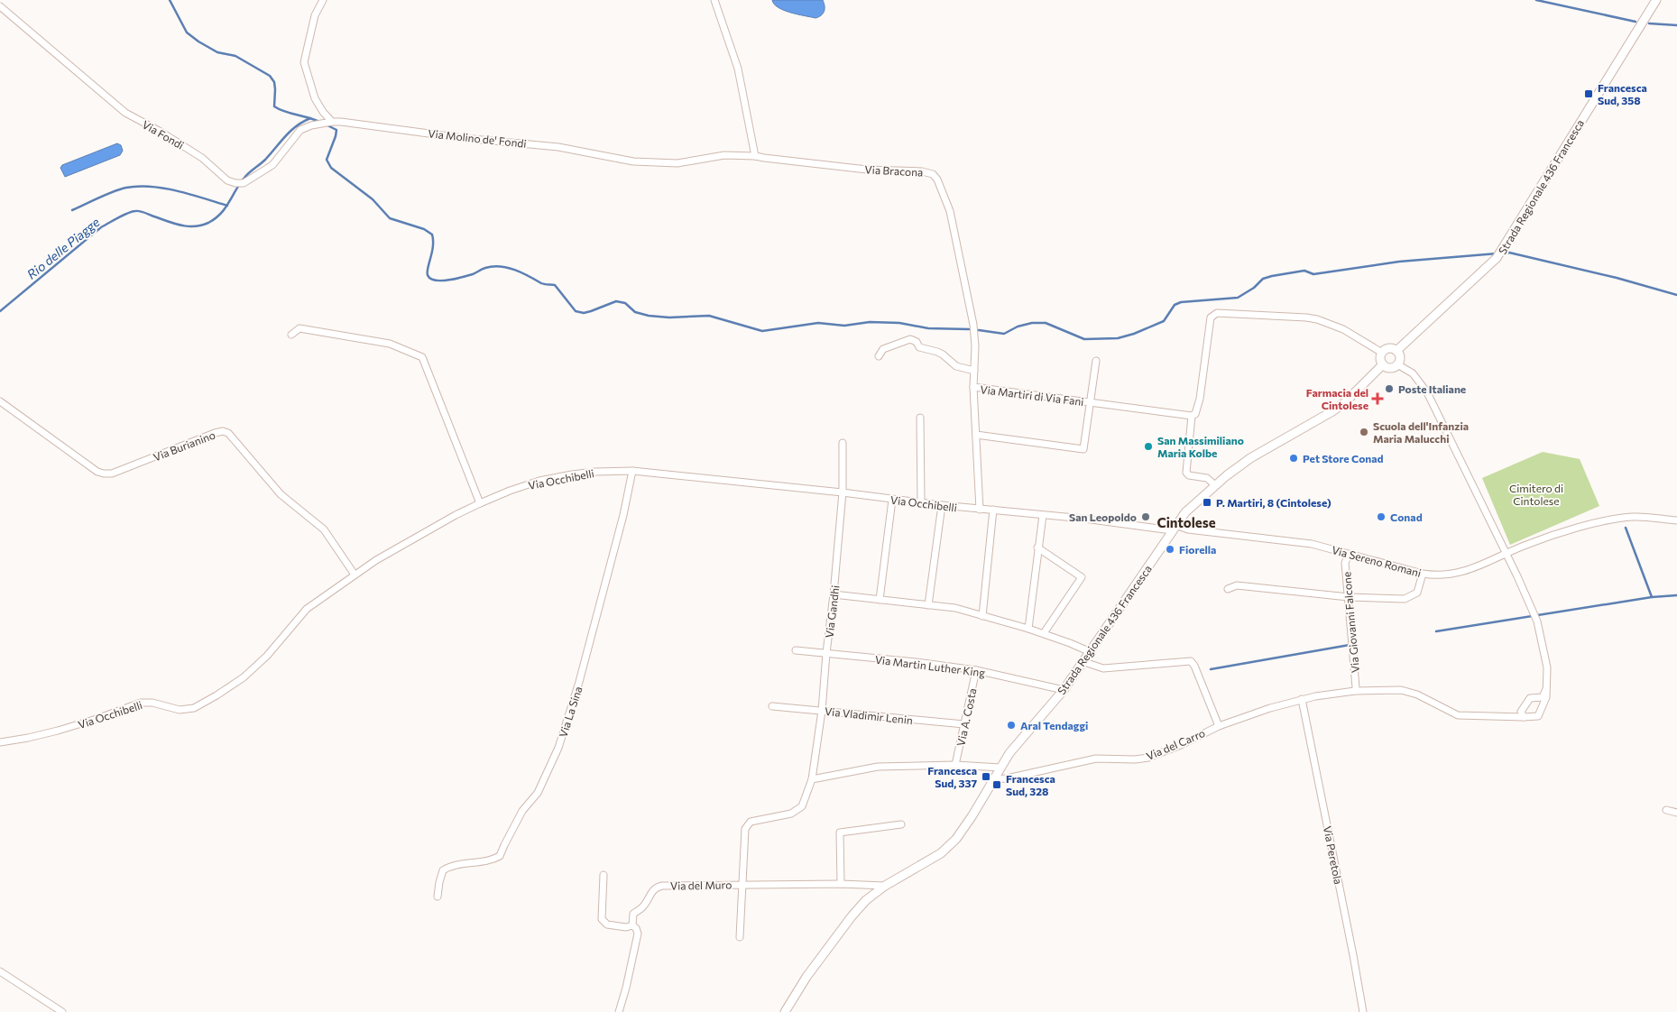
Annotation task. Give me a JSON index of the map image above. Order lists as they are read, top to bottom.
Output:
{
  "streets": {
    "street": [
      "Via Fondi",
      "Via Molino de' Fondi",
      "Via Bracona",
      "Strada Regionale 436 Francesca",
      "Via Martiri di Via Fani",
      "Via Burianino",
      "Via Occhibelli",
      "Via Sereno Romani",
      "Via Gandhi",
      "Via Giovanni Falcone",
      "Via Martin Luther King",
      "Via La Sina",
      "Via Vladimir Lenin",
      "Via A. Costa",
      "Via del Carro",
      "Via Peretola",
      "Via del Muro"
    ]
  },
  "crossings": [
    ["Via Fondi", "Via Molino de' Fondi"],
    ["Via Molino de' Fondi", "Via Bracona"],
    ["Via Bracona", "Via Martiri di Via Fani"],
    ["Via Bracona", "Via Occhibelli"],
    ["Strada Regionale 436 Francesca", "Via Occhibelli"],
    ["Strada Regionale 436 Francesca", "Via Sereno Romani"],
    ["Strada Regionale 436 Francesca", "Via Martin Luther King"],
    ["Strada Regionale 436 Francesca", "Via del Carro"],
    ["Strada Regionale 436 Francesca", "Via del Muro"],
    ["Via Burianino", "Via Occhibelli"],
    ["Via Occhibelli", "Via Sereno Romani"],
    ["Via Occhibelli", "Via Gandhi"],
    ["Via Occhibelli", "Via La Sina"],
    ["Via Sereno Romani", "Via Giovanni Falcone"],
    ["Via Gandhi", "Via Martin Luther King"],
    ["Via Gandhi", "Via Vladimir Lenin"],
    ["Via Gandhi", "Via del Muro"],
    ["Via Giovanni Falcone", "Via del Carro"],
    ["Via Martin Luther King", "Via A. Costa"],
    ["Via Vladimir Lenin", "Via A. Costa"],
    ["Via del Carro", "Via Peretola"]
  ],
  "districts": ["Cintolese"],
  "water": ["Rio delle Piagge"],
  "parks": ["Cimitero di Cintolese"],
  "places": {
    "transit": [
      "Francesca Sud, 358",
      "P. Martiri, 8 (Cintolese)",
      "Francesca Sud, 337",
      "Francesca Sud, 328"
    ],
    "other": [
      "Poste Italiane",
      "Scuola dell'Infanzia Maria Malucchi",
      "San Massimiliano Maria Kolbe",
      "Pet Store Conad",
      "San Leopoldo",
      "Conad",
      "Fiorella",
      "Aral Tendaggi"
    ],
    "health": ["Farmacia del Cintolese"]
  }
}
